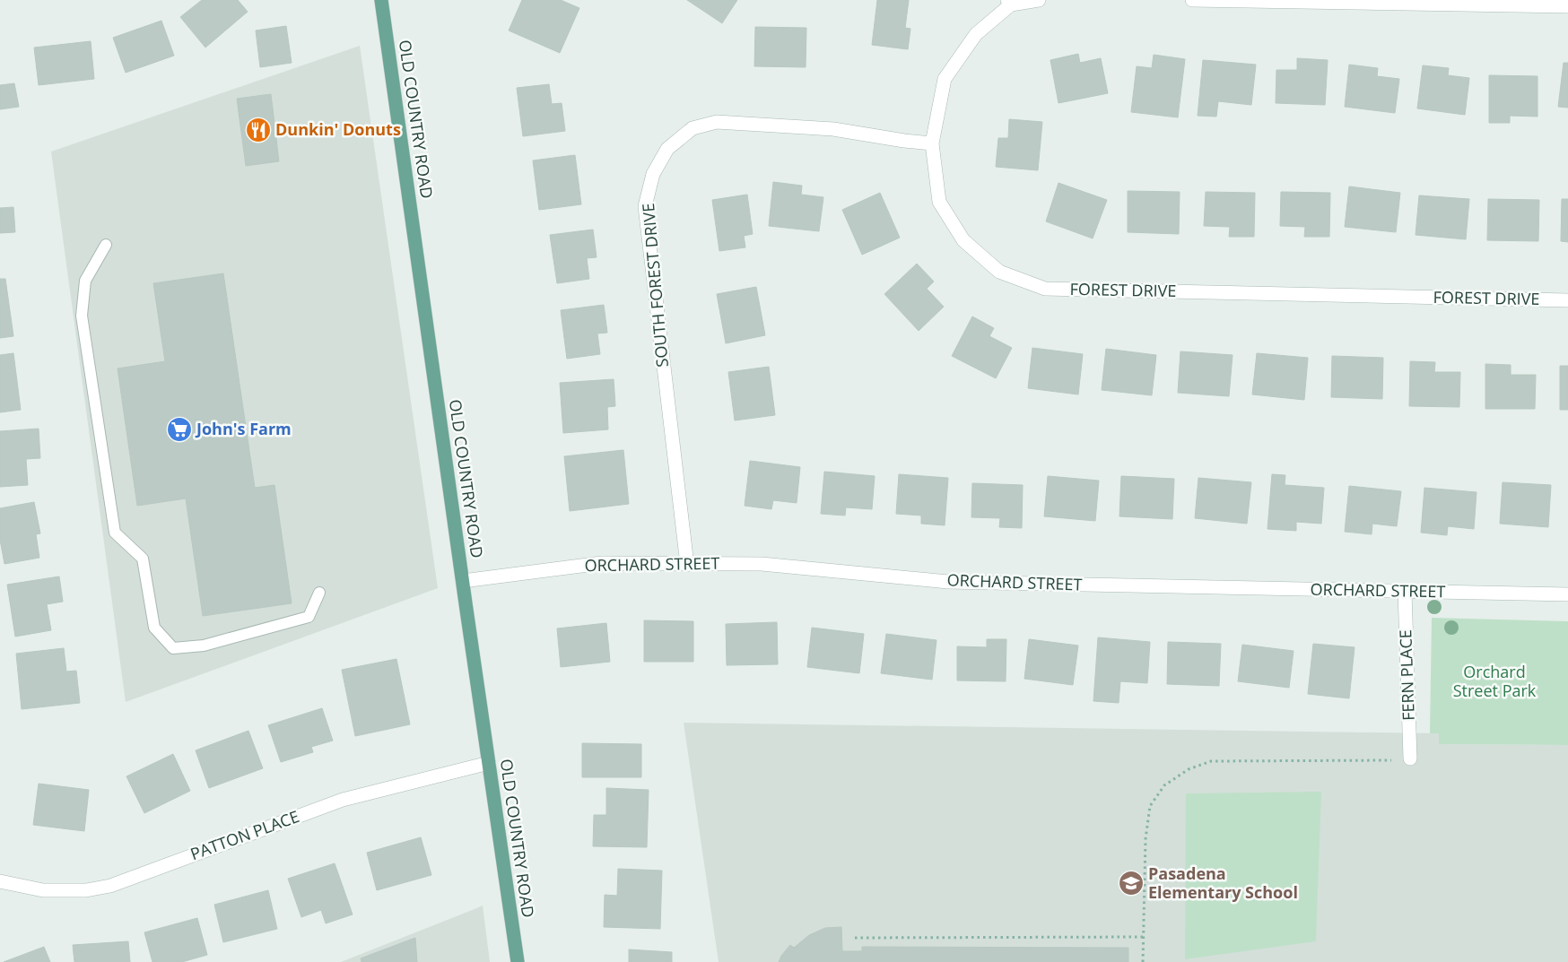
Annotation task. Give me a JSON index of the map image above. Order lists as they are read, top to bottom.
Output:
{
  "streets": {
    "main road": ["OLD COUNTRY ROAD"],
    "street": [
      "SOUTH FOREST DRIVE",
      "FOREST DRIVE",
      "ORCHARD STREET",
      "FERN PLACE",
      "PATTON PLACE"
    ]
  },
  "crossings": [
    ["OLD COUNTRY ROAD", "ORCHARD STREET"],
    ["OLD COUNTRY ROAD", "PATTON PLACE"],
    ["SOUTH FOREST DRIVE", "FOREST DRIVE"],
    ["SOUTH FOREST DRIVE", "ORCHARD STREET"],
    ["ORCHARD STREET", "FERN PLACE"]
  ],
  "parks": ["Orchard Street Park"],
  "places": {
    "restaurant": ["Dunkin' Donuts"],
    "supermarket": ["John's Farm"],
    "school or university": ["Pasadena Elementary School"]
  }
}
